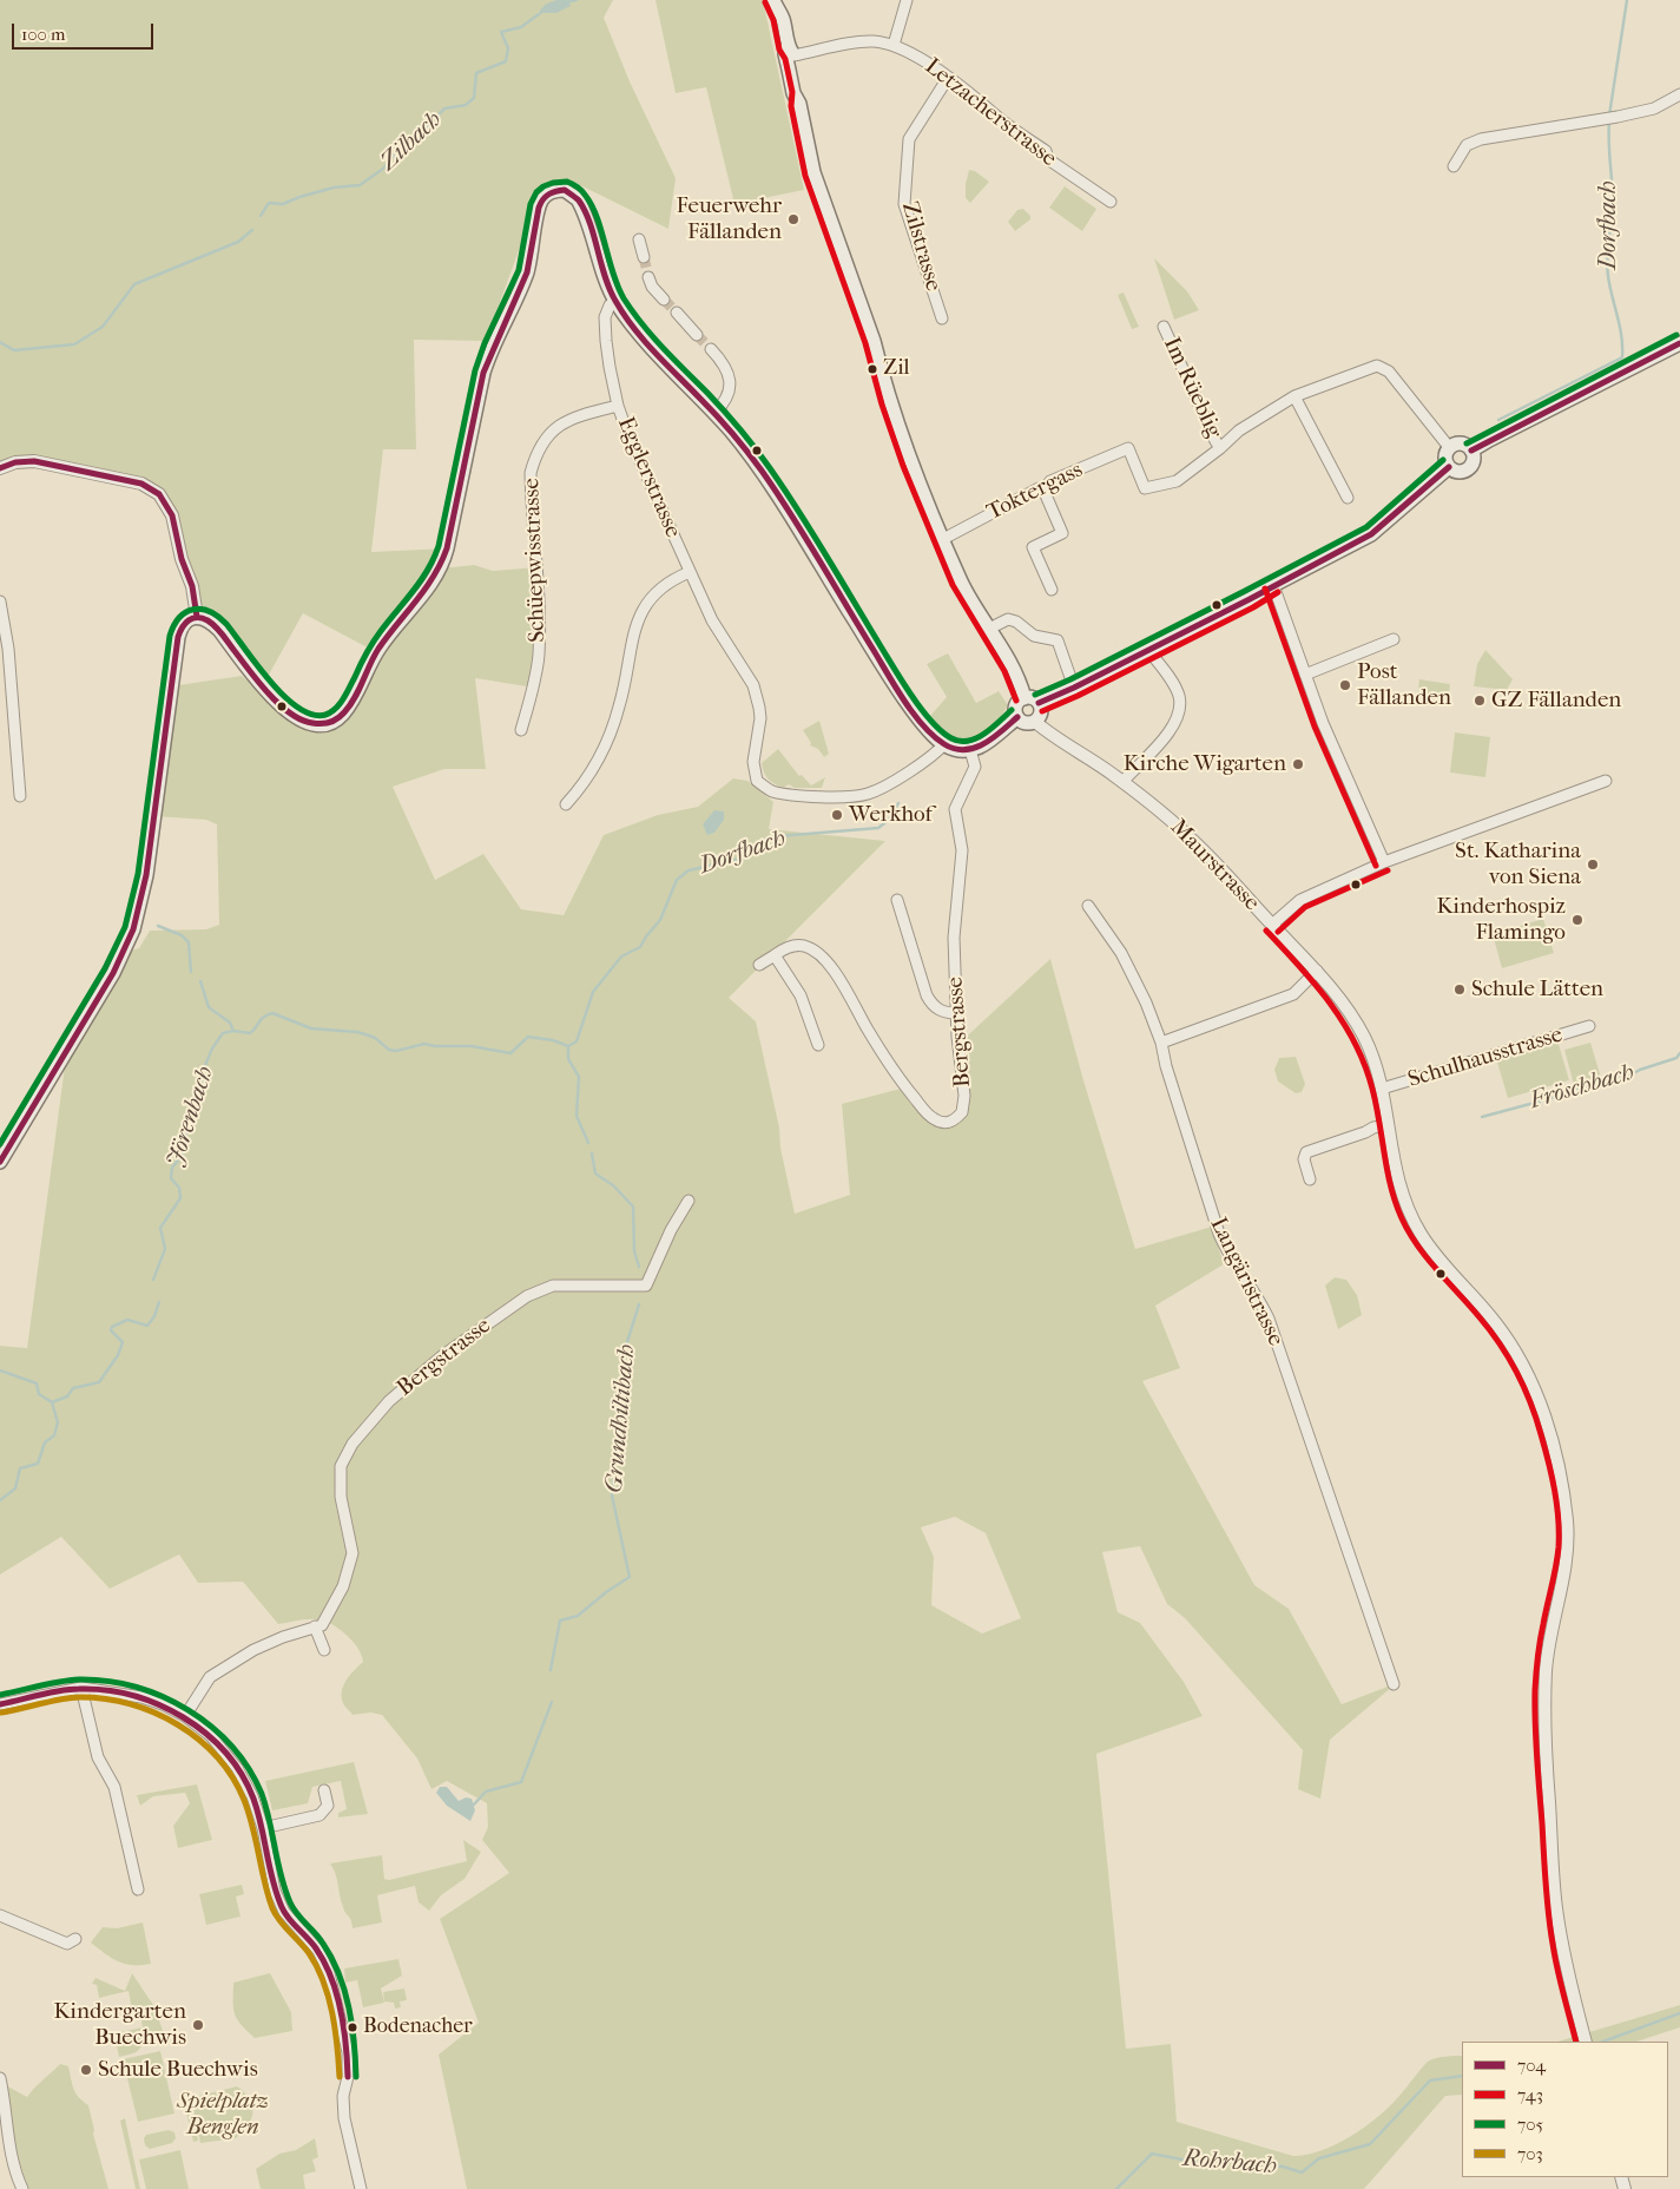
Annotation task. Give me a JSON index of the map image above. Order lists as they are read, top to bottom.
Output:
{
  "streets": {
    "street": [
      "Letzacherstrasse",
      "Zilstrasse",
      "Im Rüeblig",
      "Egglerstrasse",
      "Toktergass",
      "Schüepwisstrasse",
      "Maurstrasse",
      "Bergstrasse",
      "Schulhausstrasse",
      "Langäristrasse"
    ]
  },
  "crossings": [
    ["Letzacherstrasse", "Zilstrasse"],
    ["Im Rüeblig", "Toktergass"],
    ["Egglerstrasse", "Schüepwisstrasse"],
    ["Maurstrasse", "Schulhausstrasse"]
  ],
  "water": [
    "Zilbach",
    "Dorfbach",
    "Fröschbach",
    "Jörenbach",
    "Grundhiltibach",
    "Rohrbach"
  ],
  "parks": ["Spielplatz Benglen"],
  "places": [
    "Feuerwehr Fällanden",
    "Zil",
    "Post Fällanden",
    "GZ Fällanden",
    "Kirche Wigarten",
    "Werkhof",
    "St. Katharina von Siena",
    "Kinderhospiz Flamingo",
    "Schule Lätten",
    "Kindergarten Buechwis",
    "Bodenacher",
    "Schule Buechwis"
  ],
  "lines": [
    "transit line 743",
    "transit line 705",
    "transit line 704",
    "transit line 703"
  ],
  "legend": [
    "704",
    "743",
    "705",
    "703"
  ],
  "scale_bar": "100 m"
}
